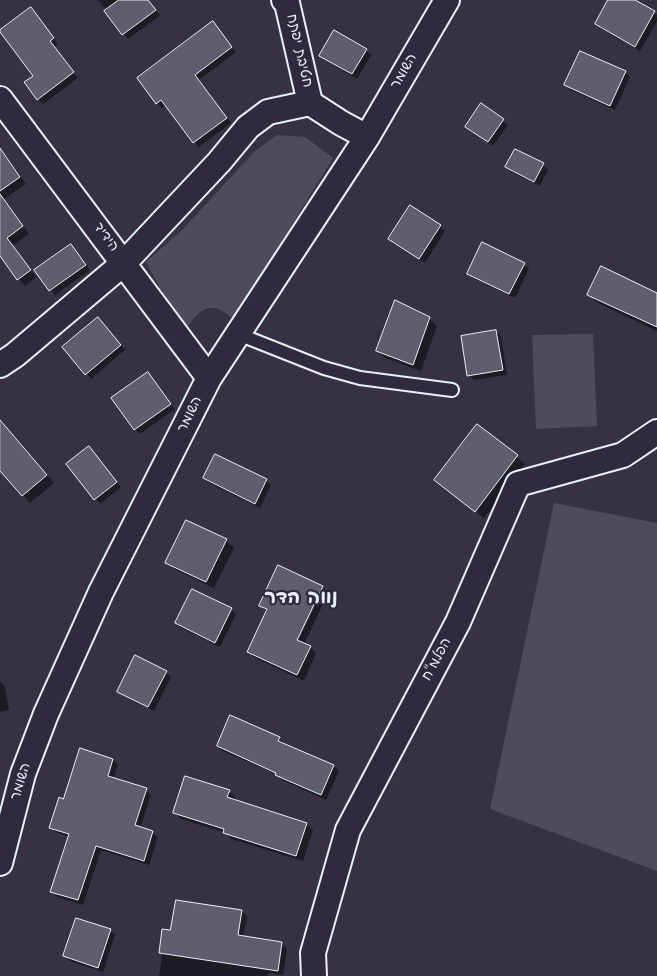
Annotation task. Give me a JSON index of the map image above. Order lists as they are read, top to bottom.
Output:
{
  "streets": {
    "street": [
      "חטיבת יפתח",
      "השומר",
      "הידיד",
      "הפלמ\"ח"
    ]
  },
  "crossings": [
    ["השומר", "הידיד"]
  ],
  "districts": ["נווה הדר"]
}
